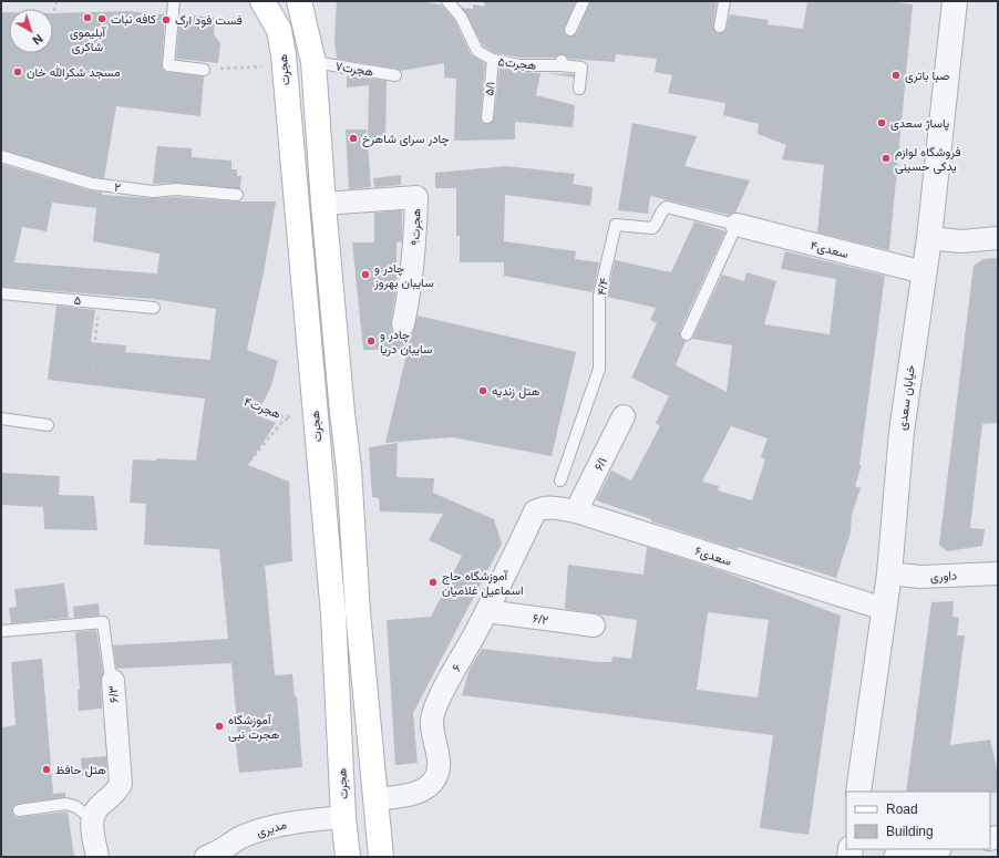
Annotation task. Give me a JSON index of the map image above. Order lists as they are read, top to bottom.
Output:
{
  "streets": {
    "main road": ["هجرت"],
    "street": [
      "هجرت۹",
      "سعدی۴",
      "خیابان سعدی",
      "۶/۱",
      "سعدی۶",
      "داوری",
      "۶/۲",
      "۶",
      "۶/۳",
      "مدیری"
    ],
    "lane": [
      "هجرت۵",
      "هجرت۷",
      "۵/۱",
      "۲",
      "۴/۴",
      "۵"
    ],
    "path": ["هجرت۴"]
  },
  "crossings": [
    ["هجرت۵", "۵/۱"],
    ["هجرت", "هجرت۴"],
    ["هجرت", "مدیری"],
    ["سعدی۴", "۴/۴"],
    ["سعدی۴", "خیابان سعدی"],
    ["خیابان سعدی", "سعدی۶"],
    ["خیابان سعدی", "داوری"],
    ["۶/۱", "سعدی۶"],
    ["سعدی۶", "۶"],
    ["۶/۲", "۶"]
  ],
  "places": [
    "آبلیموی شاکری",
    "کافه نبات",
    "فست فود ارگ",
    "مسجد شکرالله خان",
    "صبا باتری",
    "پاساژ سعدی",
    "چادر سرای شاهرخ",
    "فروشگاه لوازم یدکی حسینی",
    "چادر و سایبان بهروز",
    "چادر و سایبان دریا",
    "هتل زندیه",
    "آموزشگاه حاج اسماعیل غلامیان",
    "آموزشگاه هجرت نبی",
    "هتل حافظ"
  ],
  "legend": ["Road", "Building"],
  "north": "bottom right"
}
